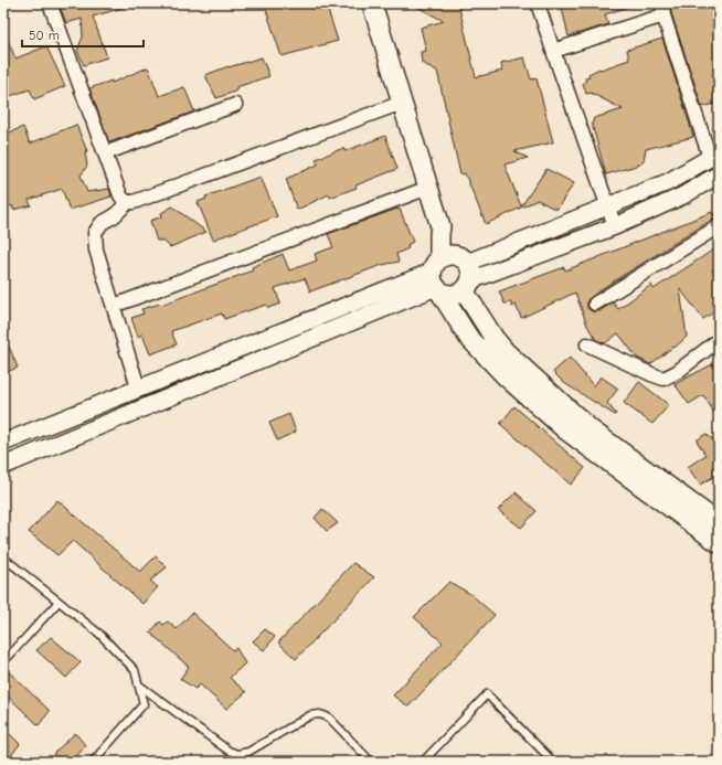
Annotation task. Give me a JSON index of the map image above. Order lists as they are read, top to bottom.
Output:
{
  "scale_bar": "50 m"
}
